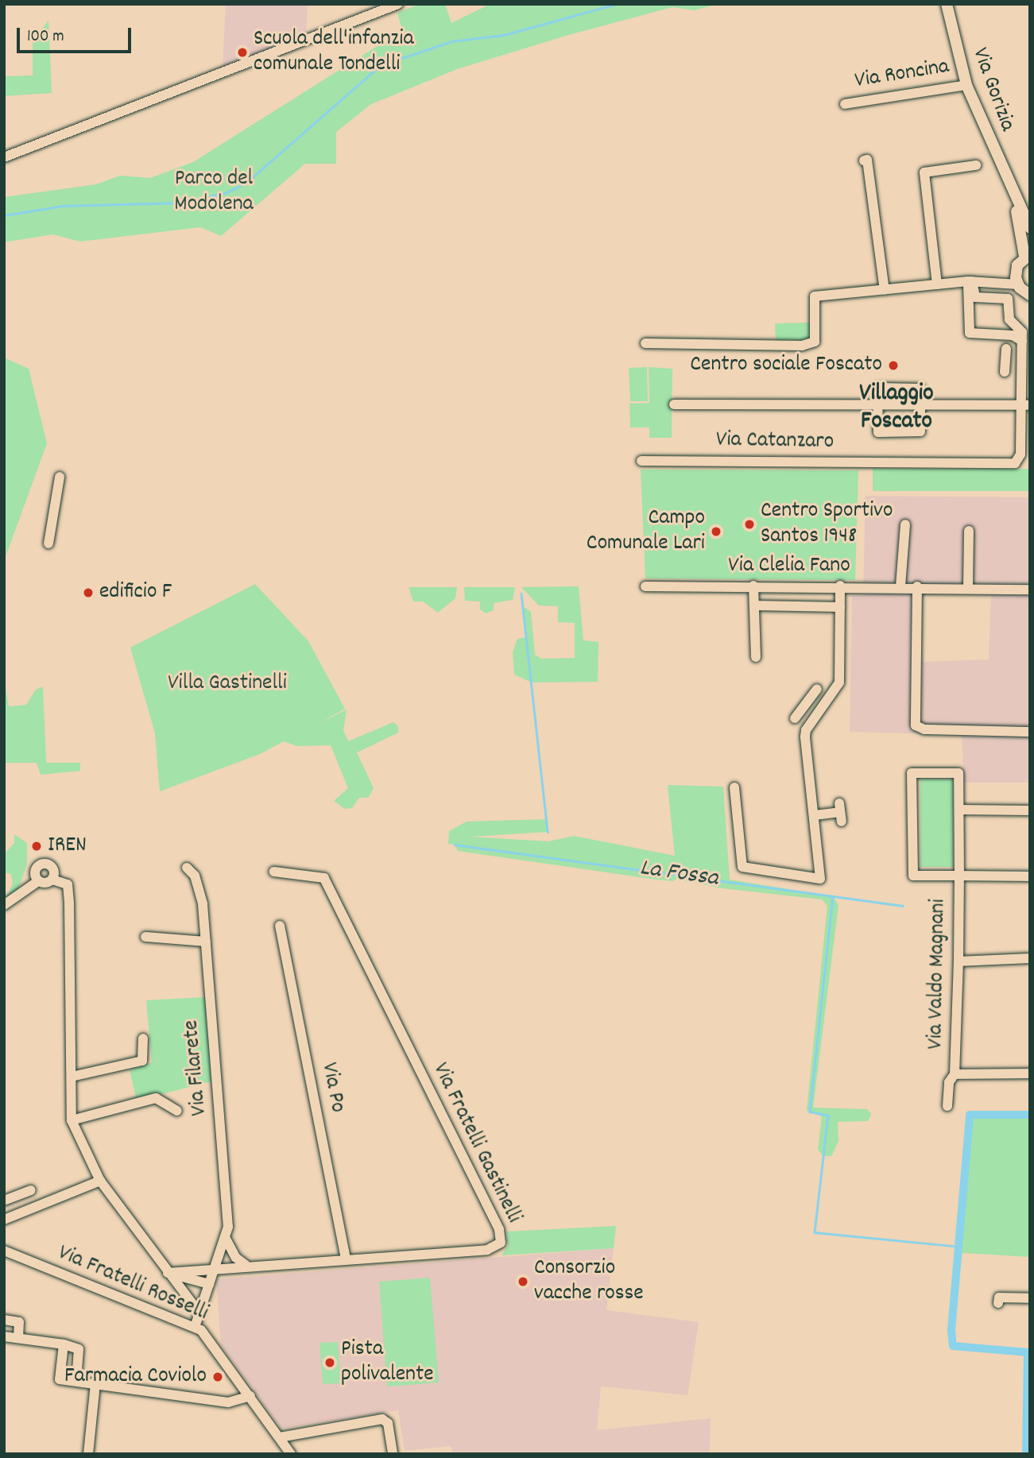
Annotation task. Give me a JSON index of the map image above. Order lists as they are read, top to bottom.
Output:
{
  "streets": {
    "main road": ["Via Gorizia"],
    "street": [
      "Via Roncina",
      "Via Catanzaro",
      "Via Clelia Fano",
      "Via Valdo Magnani",
      "Via Filarete",
      "Via Po",
      "Via Fratelli Gastinelli",
      "Via Fratelli Rosselli"
    ]
  },
  "crossings": [
    ["Via Roncina", "Via Gorizia"],
    ["Via Filarete", "Via Fratelli Gastinelli"],
    ["Via Po", "Via Fratelli Gastinelli"]
  ],
  "districts": ["Villaggio Foscato"],
  "water": ["La Fossa"],
  "parks": ["Parco del Modolena", "Villa Gastinelli"],
  "places": [
    "Scuola dell'infanzia comunale Tondelli",
    "Centro sociale Foscato",
    "Centro Sportivo Santos 1948",
    "Campo Comunale Lari",
    "edificio F",
    "IREN",
    "Consorzio vacche rosse",
    "Pista polivalente",
    "Farmacia Coviolo"
  ],
  "scale_bar": "100 m"
}
